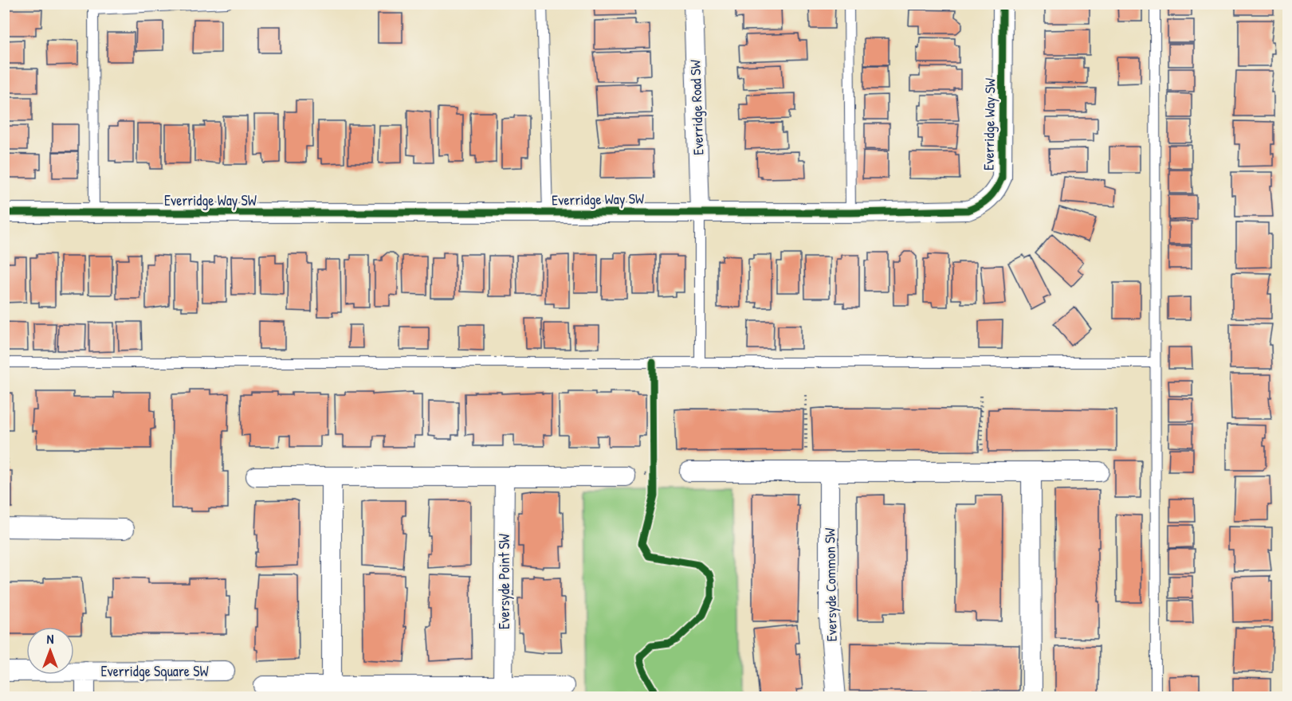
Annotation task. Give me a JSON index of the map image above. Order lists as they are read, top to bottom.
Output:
{
  "streets": {
    "street": [
      "Everridge Road SW",
      "Everridge Way SW",
      "Eversyde Point SW",
      "Eversyde Common SW",
      "Everridge Square SW"
    ]
  },
  "crossings": [
    ["Everridge Road SW", "Everridge Way SW"]
  ],
  "north": "top"
}
